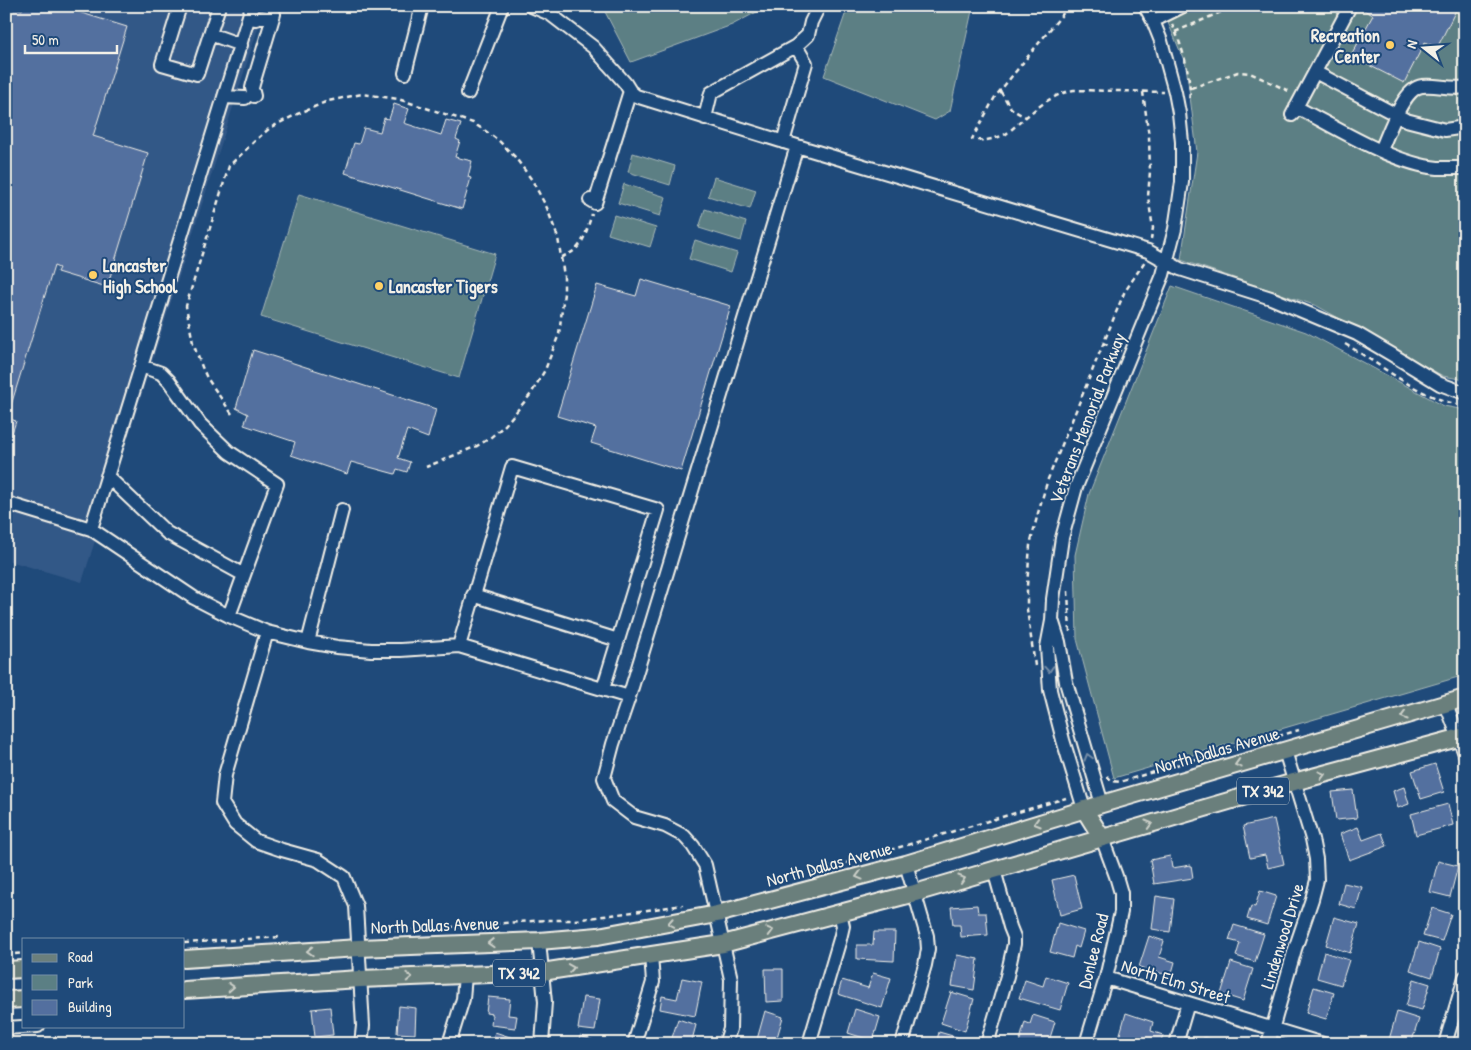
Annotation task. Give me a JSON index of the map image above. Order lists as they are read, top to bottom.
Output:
{
  "streets": {
    "main road": ["North Dallas Avenue", "TX 342"],
    "street": [
      "Veterans Memorial Parkway",
      "Lindenwood Drive",
      "Donlee Road",
      "North Elm Street"
    ]
  },
  "crossings": [
    ["Veterans Memorial Parkway", "North Dallas Avenue"],
    ["North Dallas Avenue", "Lindenwood Drive"],
    ["TX 342", "Lindenwood Drive"],
    ["TX 342", "Donlee Road"],
    ["Lindenwood Drive", "North Elm Street"],
    ["Donlee Road", "North Elm Street"]
  ],
  "places": ["Recreation Center", "Lancaster High School", "Lancaster Tigers"],
  "legend": ["Road", "Park", "Building"],
  "scale_bar": "50 m",
  "north": "left"
}
